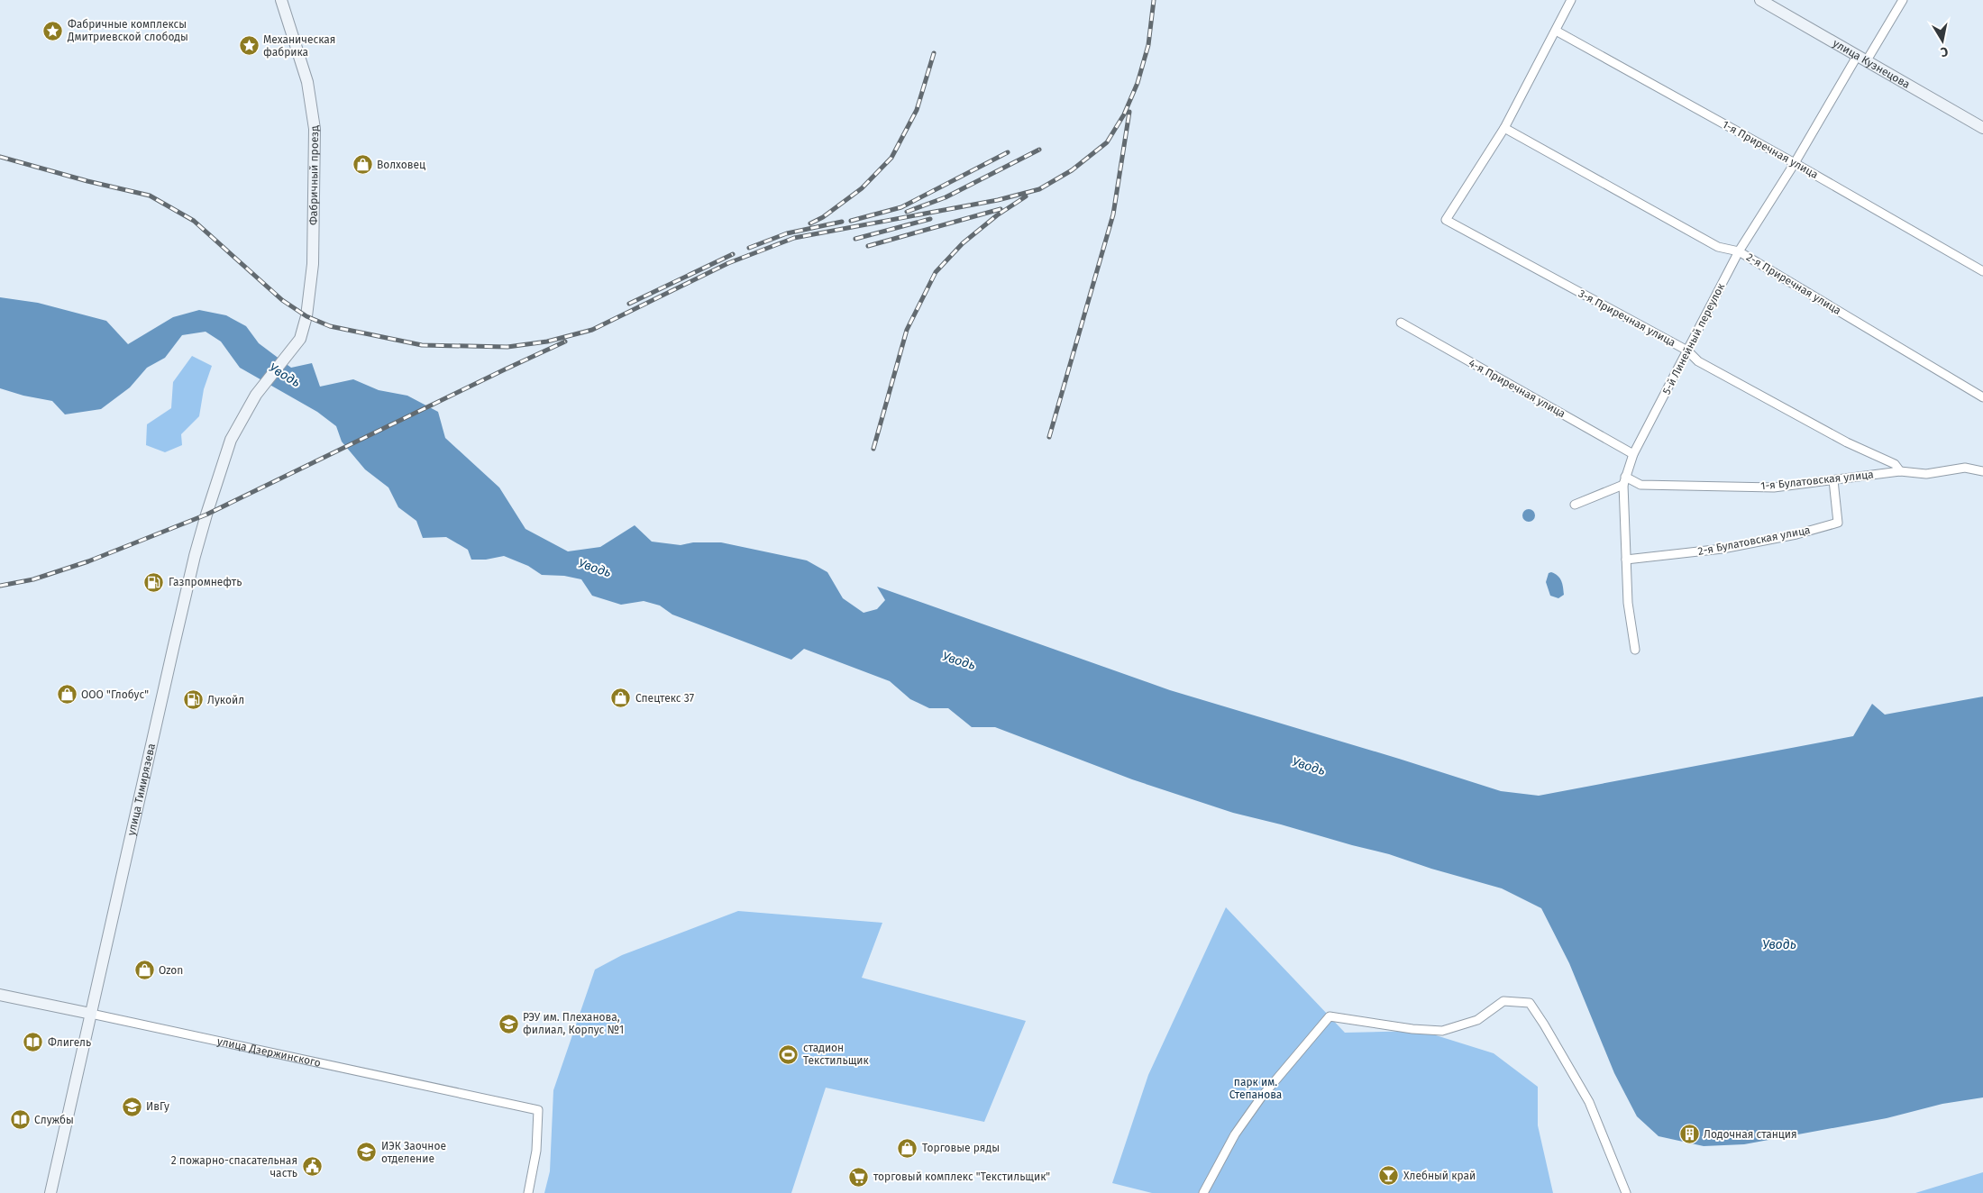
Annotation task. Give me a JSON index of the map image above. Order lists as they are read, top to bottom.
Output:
{
  "streets": {
    "main road": [
      "улица Кузнецова",
      "Фабричный проезд",
      "улица Тимирязева",
      "улица Дзержинского"
    ],
    "street": [
      "1-я Приречная улица",
      "2-я Приречная улица",
      "3-я Приречная улица",
      "5-й Линейный переулок",
      "4-я Приречная улица",
      "1-я Булатовская улица",
      "2-я Булатовская улица"
    ]
  },
  "crossings": [
    ["улица Кузнецова", "5-й Линейный переулок"],
    ["1-я Приречная улица", "5-й Линейный переулок"],
    ["Фабричный проезд", "улица Тимирязева"],
    ["2-я Приречная улица", "3-я Приречная улица"],
    ["2-я Приречная улица", "5-й Линейный переулок"],
    ["3-я Приречная улица", "5-й Линейный переулок"],
    ["3-я Приречная улица", "1-я Булатовская улица"],
    ["5-й Линейный переулок", "4-я Приречная улица"],
    ["5-й Линейный переулок", "1-я Булатовская улица"],
    ["5-й Линейный переулок", "2-я Булатовская улица"],
    ["1-я Булатовская улица", "2-я Булатовская улица"],
    ["улица Тимирязева", "улица Дзержинского"]
  ],
  "water": ["Уводь"],
  "parks": ["парк им. Степанова"],
  "places": {
    "place": ["Фабричные комплексы Дмитриевской слободы", "Механическая фабрика"],
    "shop": [
      "Волховец",
      "ООО \"Глобус\"",
      "Спецтекс 37",
      "Ozon",
      "Торговые ряды"
    ],
    "fuel station": ["Газпромнефть", "Лукойл"],
    "school or university": ["РЭУ им. Плеханова, филиал, Корпус №1", "ИвГу", "ИЭК Заочное отделение"],
    "library": ["Флигель", "Службы"],
    "sports": ["стадион Текстильщик"],
    "building": ["Лодочная станция"],
    "public building": ["2 пожарно-спасательная часть"],
    "bar": ["Хлебный край"],
    "supermarket": ["торговый комплекс \"Текстильщик\""]
  },
  "north": "bottom"
}
